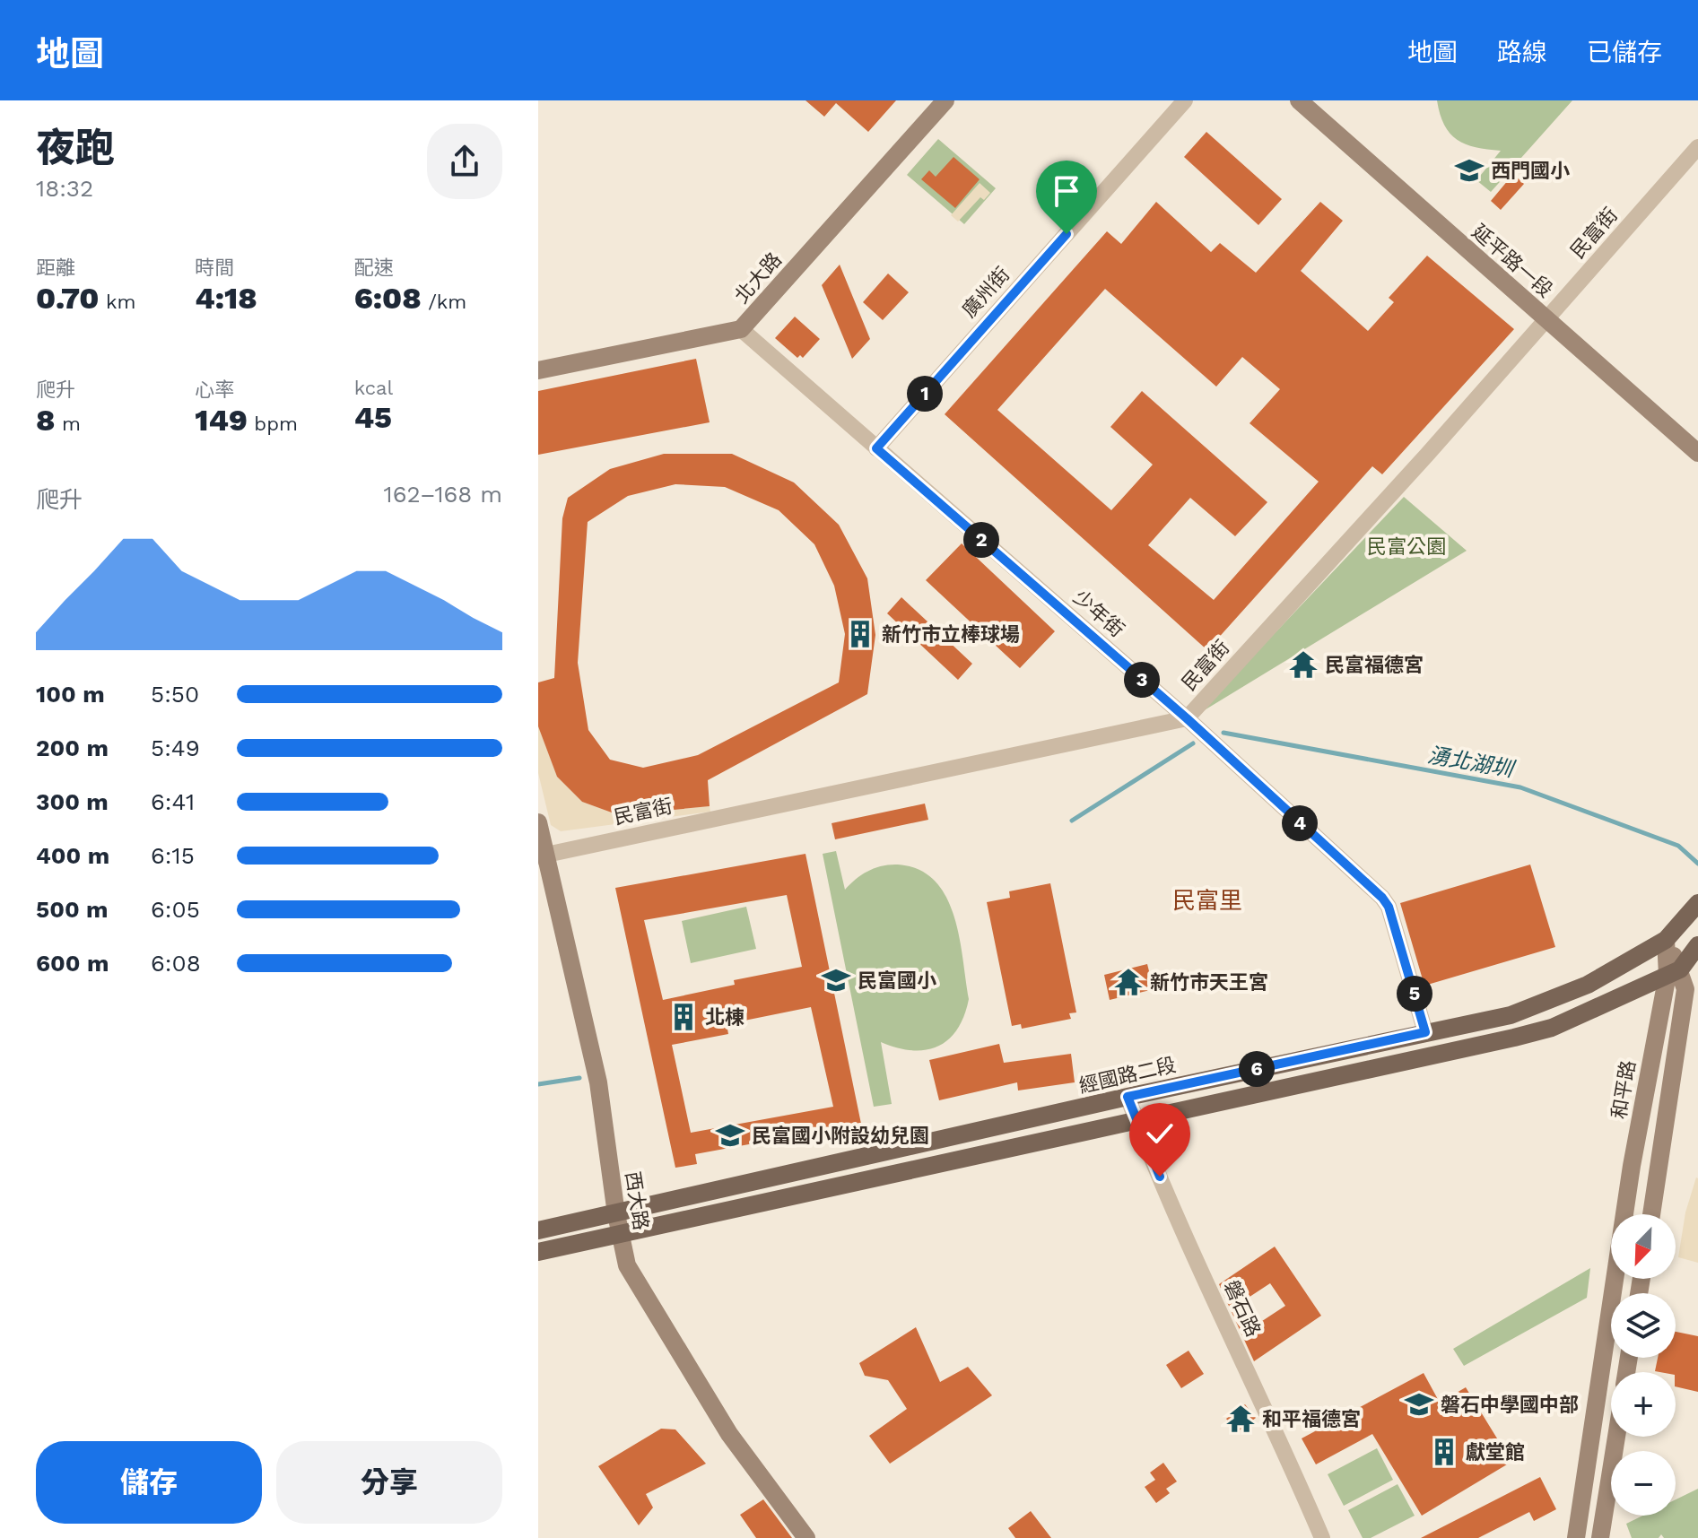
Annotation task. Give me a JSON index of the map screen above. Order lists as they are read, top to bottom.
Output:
{
  "streets": {
    "main road": ["經國路二段"],
    "street": [
      "民富街",
      "延平路一段",
      "北大路",
      "廣州街",
      "少年街",
      "和平路",
      "西大路",
      "磐石路"
    ]
  },
  "crossings": [
    ["民富街", "延平路一段"],
    ["民富街", "少年街"],
    ["民富街", "西大路"],
    ["北大路", "少年街"],
    ["廣州街", "少年街"],
    ["少年街", "經國路二段"],
    ["經國路二段", "和平路"],
    ["經國路二段", "西大路"],
    ["經國路二段", "磐石路"]
  ],
  "districts": ["民富里"],
  "water": ["湧北湖圳"],
  "parks": ["民富公園"],
  "places": {
    "school or university": [
      "西門國小",
      "民富國小",
      "民富國小附設幼兒園",
      "磐石中學國中部"
    ],
    "building": ["新竹市立棒球場", "北棟", "獻堂館"],
    "temple": ["民富福德宮", "新竹市天王宮", "和平福德宮"]
  },
  "north": "bottom left",
  "page": {
    "header": "地圖",
    "nav": ["地圖", "路線", "已儲存"],
    "heading": ["夜跑", "18:32"],
    "stats": [
      ["距離", "0.70 km"],
      ["時間", "4:18"],
      ["配速", "6:08 /km"],
      ["爬升", "8 m"],
      ["心率", "149 bpm"],
      ["kcal", "45"]
    ],
    "pins": [
      "1",
      "2",
      "3",
      "4",
      "5",
      "6"
    ],
    "chart": ["爬升", "162–168 m"],
    "list": [
      {
        "name": "100 m",
        "note": "5:50"
      },
      {
        "name": "200 m",
        "note": "5:49"
      },
      {
        "name": "300 m",
        "note": "6:41"
      },
      {
        "name": "400 m",
        "note": "6:15"
      },
      {
        "name": "500 m",
        "note": "6:05"
      },
      {
        "name": "600 m",
        "note": "6:08"
      }
    ],
    "map_buttons": ["+", "−"],
    "buttons": ["儲存", "分享"]
  }
}
